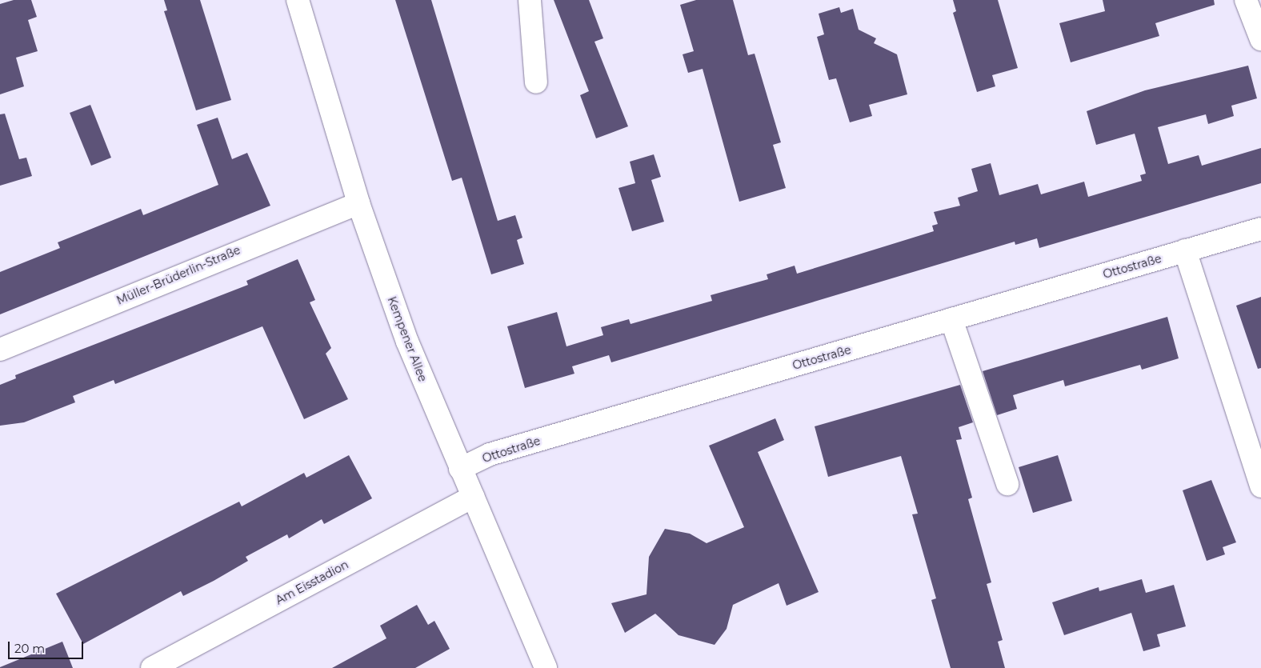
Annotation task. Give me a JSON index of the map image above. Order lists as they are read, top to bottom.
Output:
{
  "streets": {
    "street": [
      "Ottostraße",
      "Müller-Brüderlin-Straße",
      "Kempener Allee",
      "Am Eisstadion"
    ]
  },
  "crossings": [
    ["Ottostraße", "Kempener Allee"],
    ["Müller-Brüderlin-Straße", "Kempener Allee"],
    ["Kempener Allee", "Am Eisstadion"]
  ],
  "scale_bar": "20 m"
}
